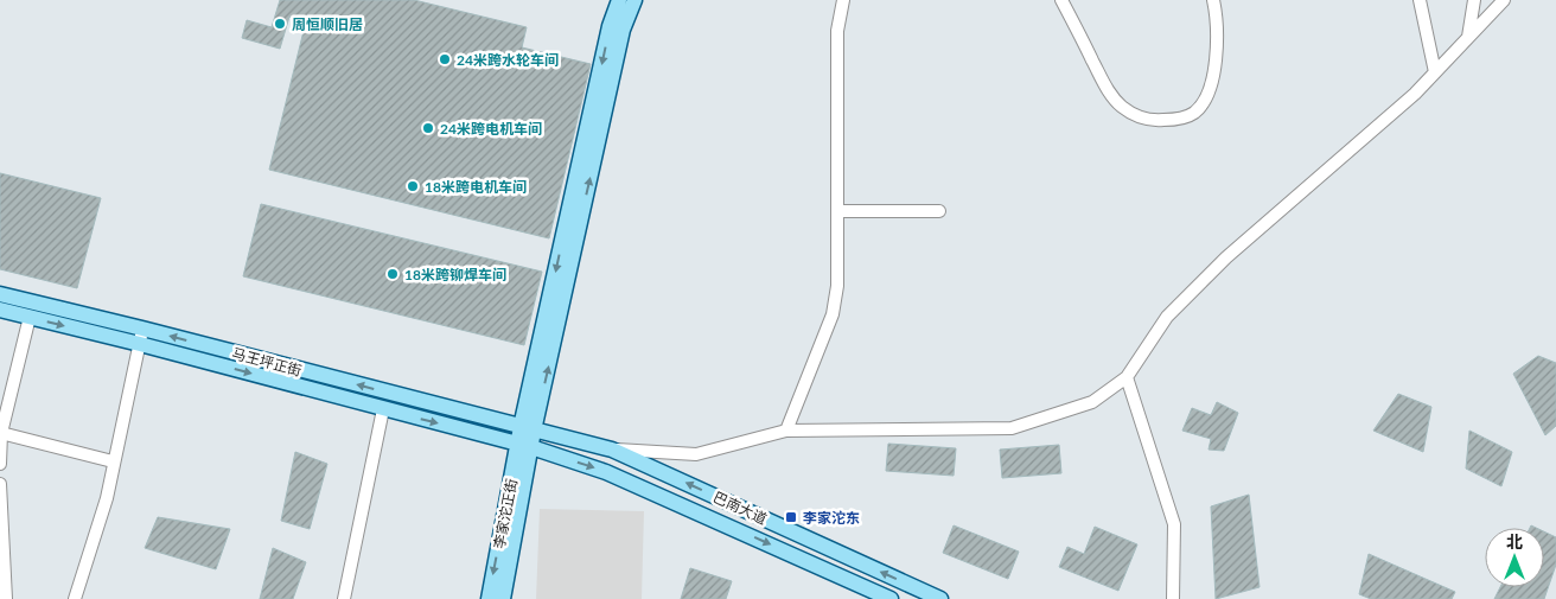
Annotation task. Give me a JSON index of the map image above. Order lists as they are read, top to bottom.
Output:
{
  "streets": {
    "main road": ["马王坪正街", "巴南大道", "李家沱正街"]
  },
  "crossings": [
    ["马王坪正街", "巴南大道"],
    ["马王坪正街", "李家沱正街"],
    ["巴南大道", "李家沱正街"]
  ],
  "places": {
    "other": [
      "周恒顺旧居",
      "24米跨水轮车间",
      "24米跨电机车间",
      "18米跨电机车间",
      "18米跨铆焊车间"
    ],
    "transit": ["李家沱东"]
  },
  "north": "top"
}
